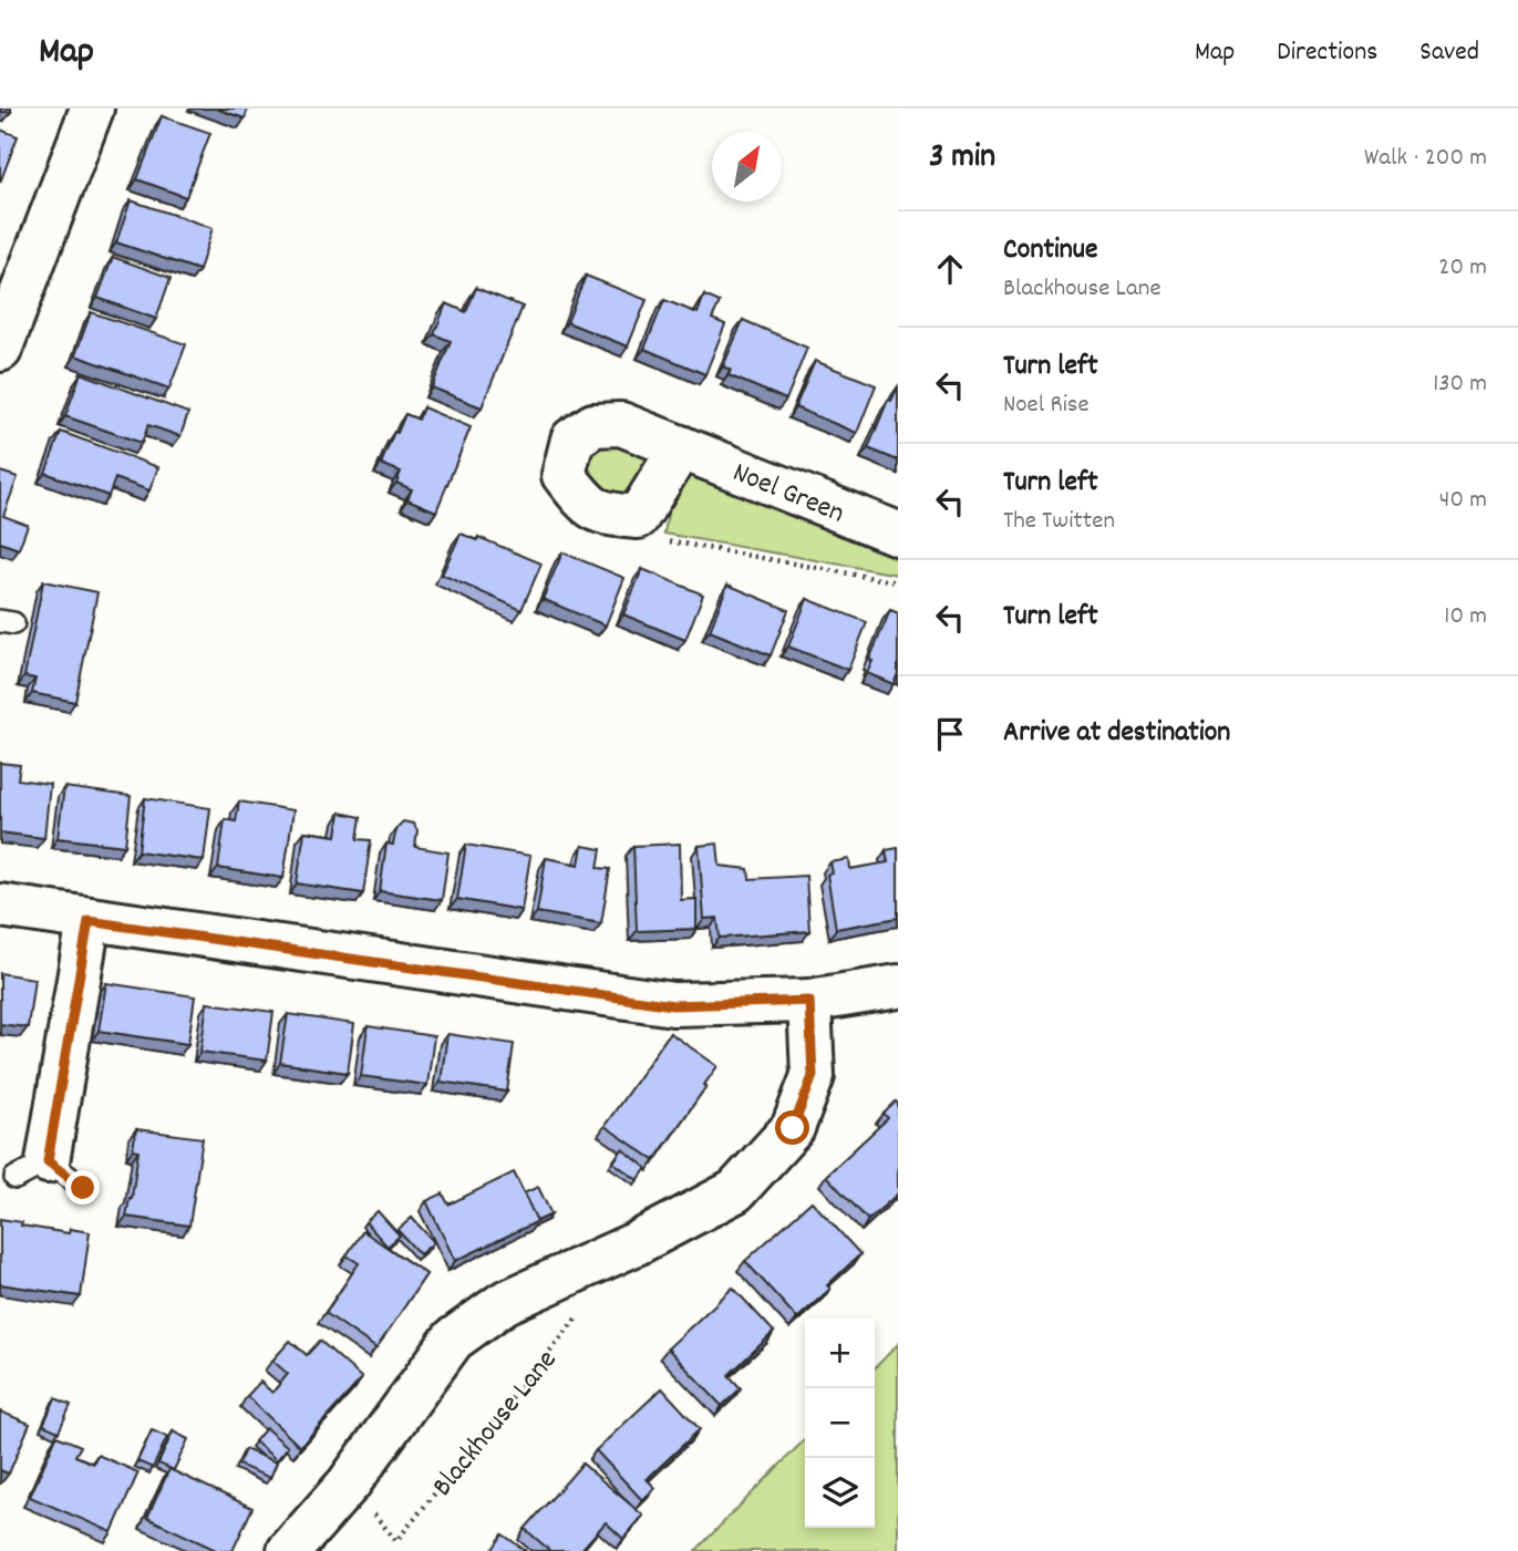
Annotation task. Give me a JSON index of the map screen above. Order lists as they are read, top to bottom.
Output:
{
  "streets": {
    "street": ["Noel Green"],
    "path": ["Blackhouse Lane"]
  },
  "north": "top right",
  "page": {
    "header": "Map",
    "nav": ["Map", "Directions", "Saved"],
    "heading": ["3 min", "Walk · 200 m"],
    "list": [
      ["Continue", "Blackhouse Lane", "20 m"],
      ["Turn left", "Noel Rise", "130 m"],
      ["Turn left", "The Twitten", "40 m"],
      ["Turn left", "10 m"],
      "Arrive at destination"
    ],
    "map_buttons": ["+", "−"]
  }
}
